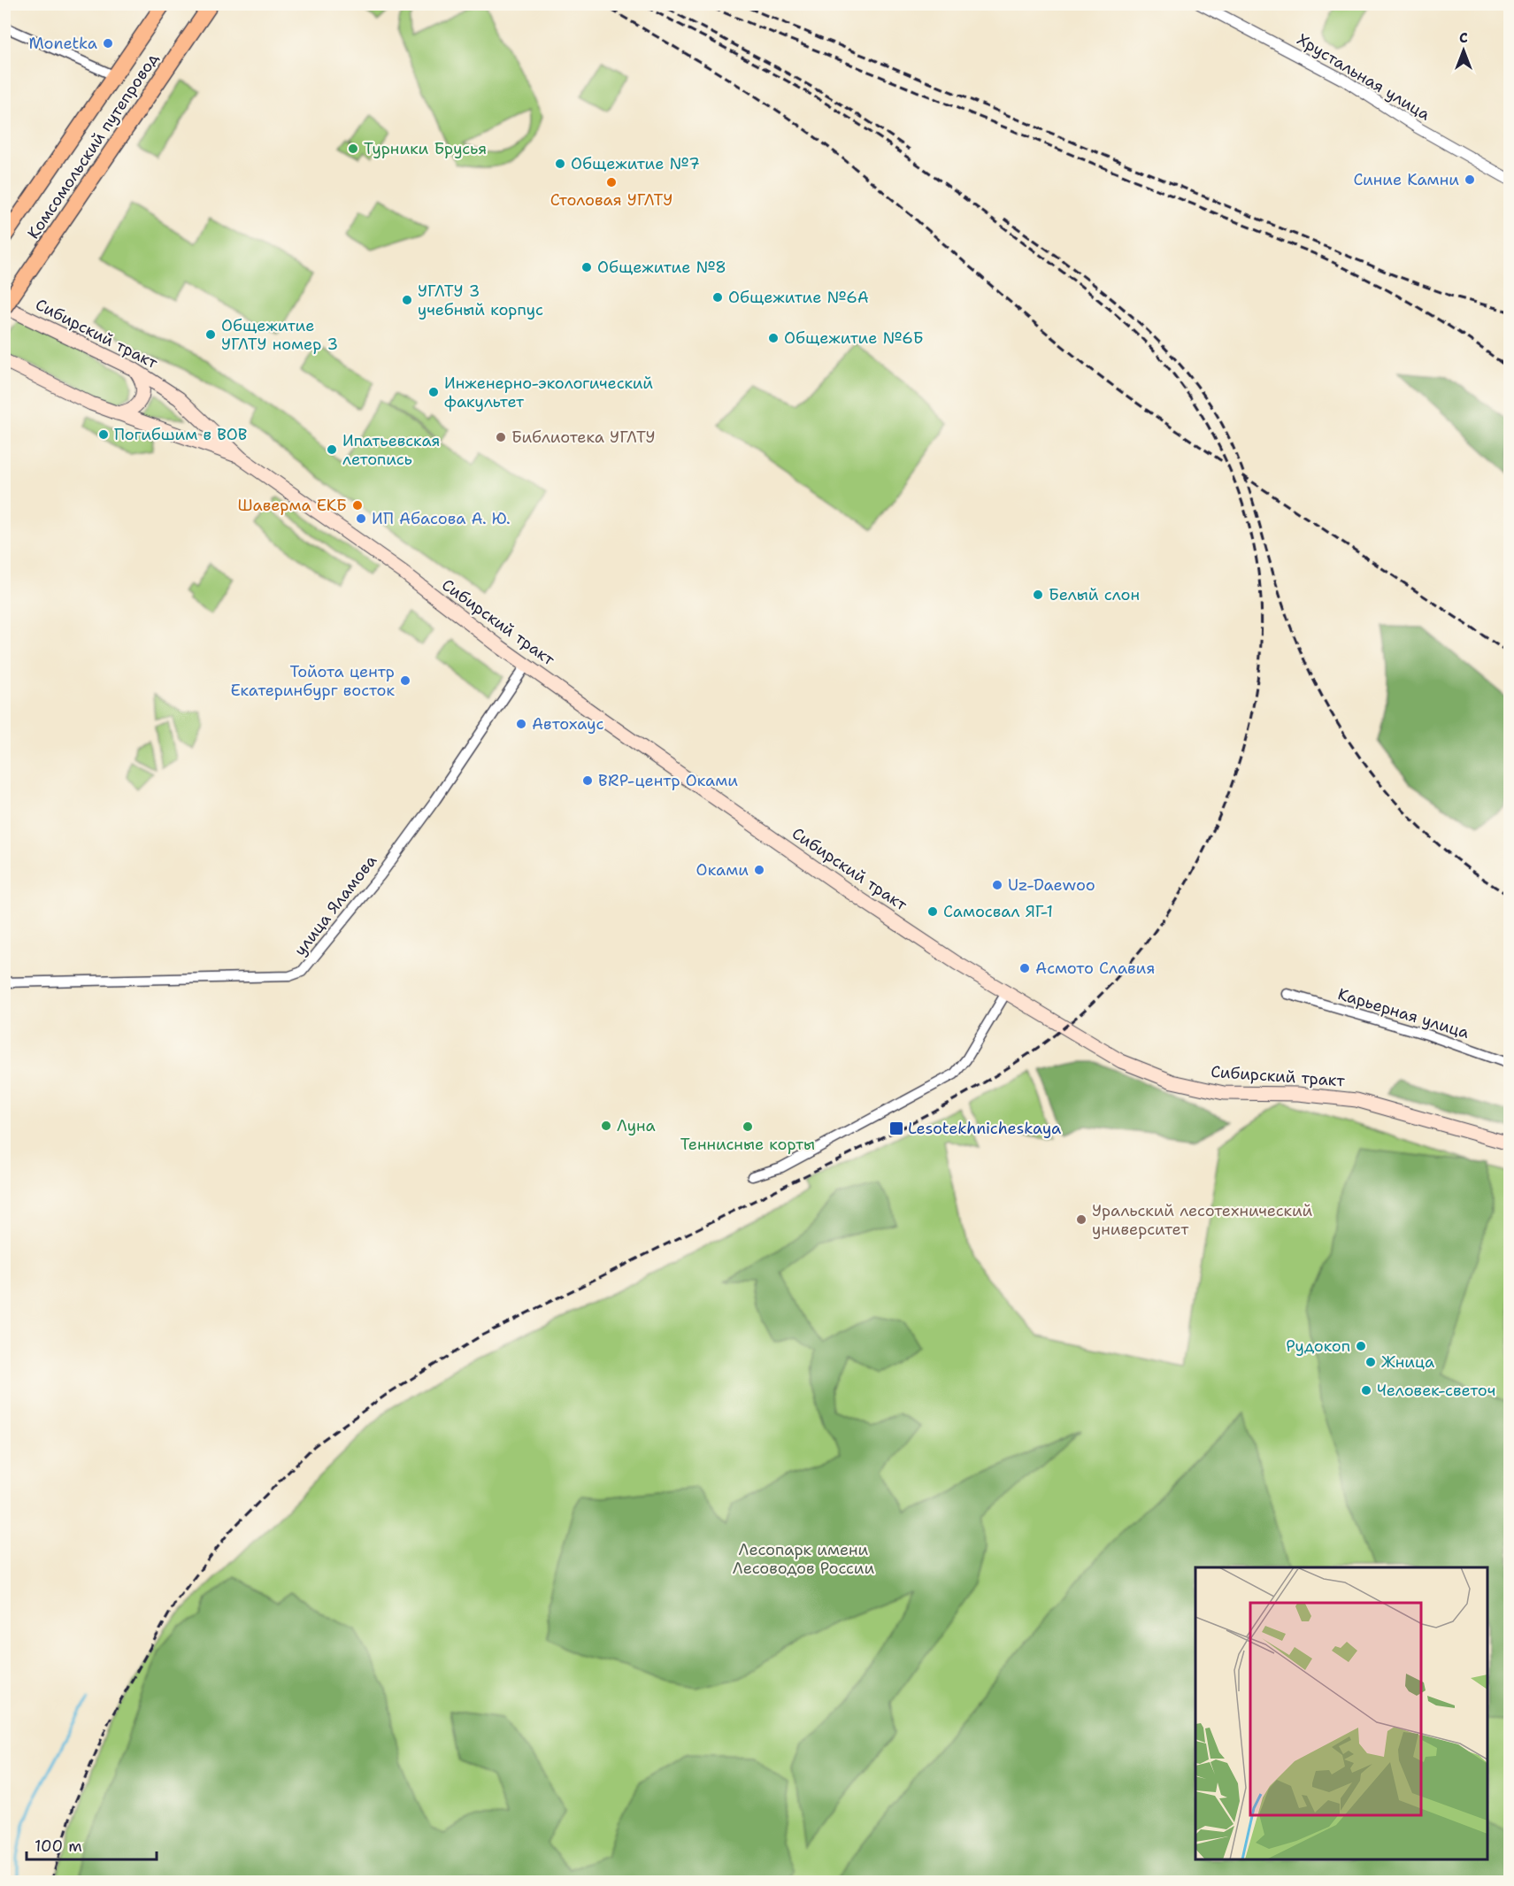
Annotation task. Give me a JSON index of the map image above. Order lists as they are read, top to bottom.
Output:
{
  "streets": {
    "main road": ["Комсомольский путепровод", "Сибирский тракт"],
    "street": ["Хрустальная улица", "улица Яламова", "Карьерная улица"]
  },
  "crossings": [
    ["Комсомольский путепровод", "Сибирский тракт"],
    ["Сибирский тракт", "улица Яламова"]
  ],
  "parks": ["Лесопарк имени Лесоводов России"],
  "places": {
    "other": [
      "Monetka",
      "Турники Брусья",
      "Общежитие №7",
      "Синие Камни",
      "Столовая УГЛТУ",
      "Общежитие №8",
      "Общежитие №6А",
      "УГЛТУ 3 учебный корпус",
      "Общежитие УГЛТУ номер 3",
      "Общежитие №6Б",
      "Инженерно-экологический факультет",
      "Погибшим в ВОВ",
      "Библиотека УГЛТУ",
      "Ипатьевская летопись",
      "Шаверма ЕКБ",
      "ИП Абасова А. Ю.",
      "Белый слон",
      "Тойота центр Екатеринбург восток",
      "Автохаус",
      "BRP-центр Оками",
      "Оками",
      "Uz-Daewoo",
      "Самосвал ЯГ-1",
      "Асмото Славия",
      "Луна",
      "Теннисные корты",
      "Уральский лесотехнический университет",
      "Рудокоп",
      "Жница",
      "Человек-светоч"
    ],
    "transit": ["Lesotekhnicheskaya"]
  },
  "scale_bar": "100 m",
  "north": "top"
}
